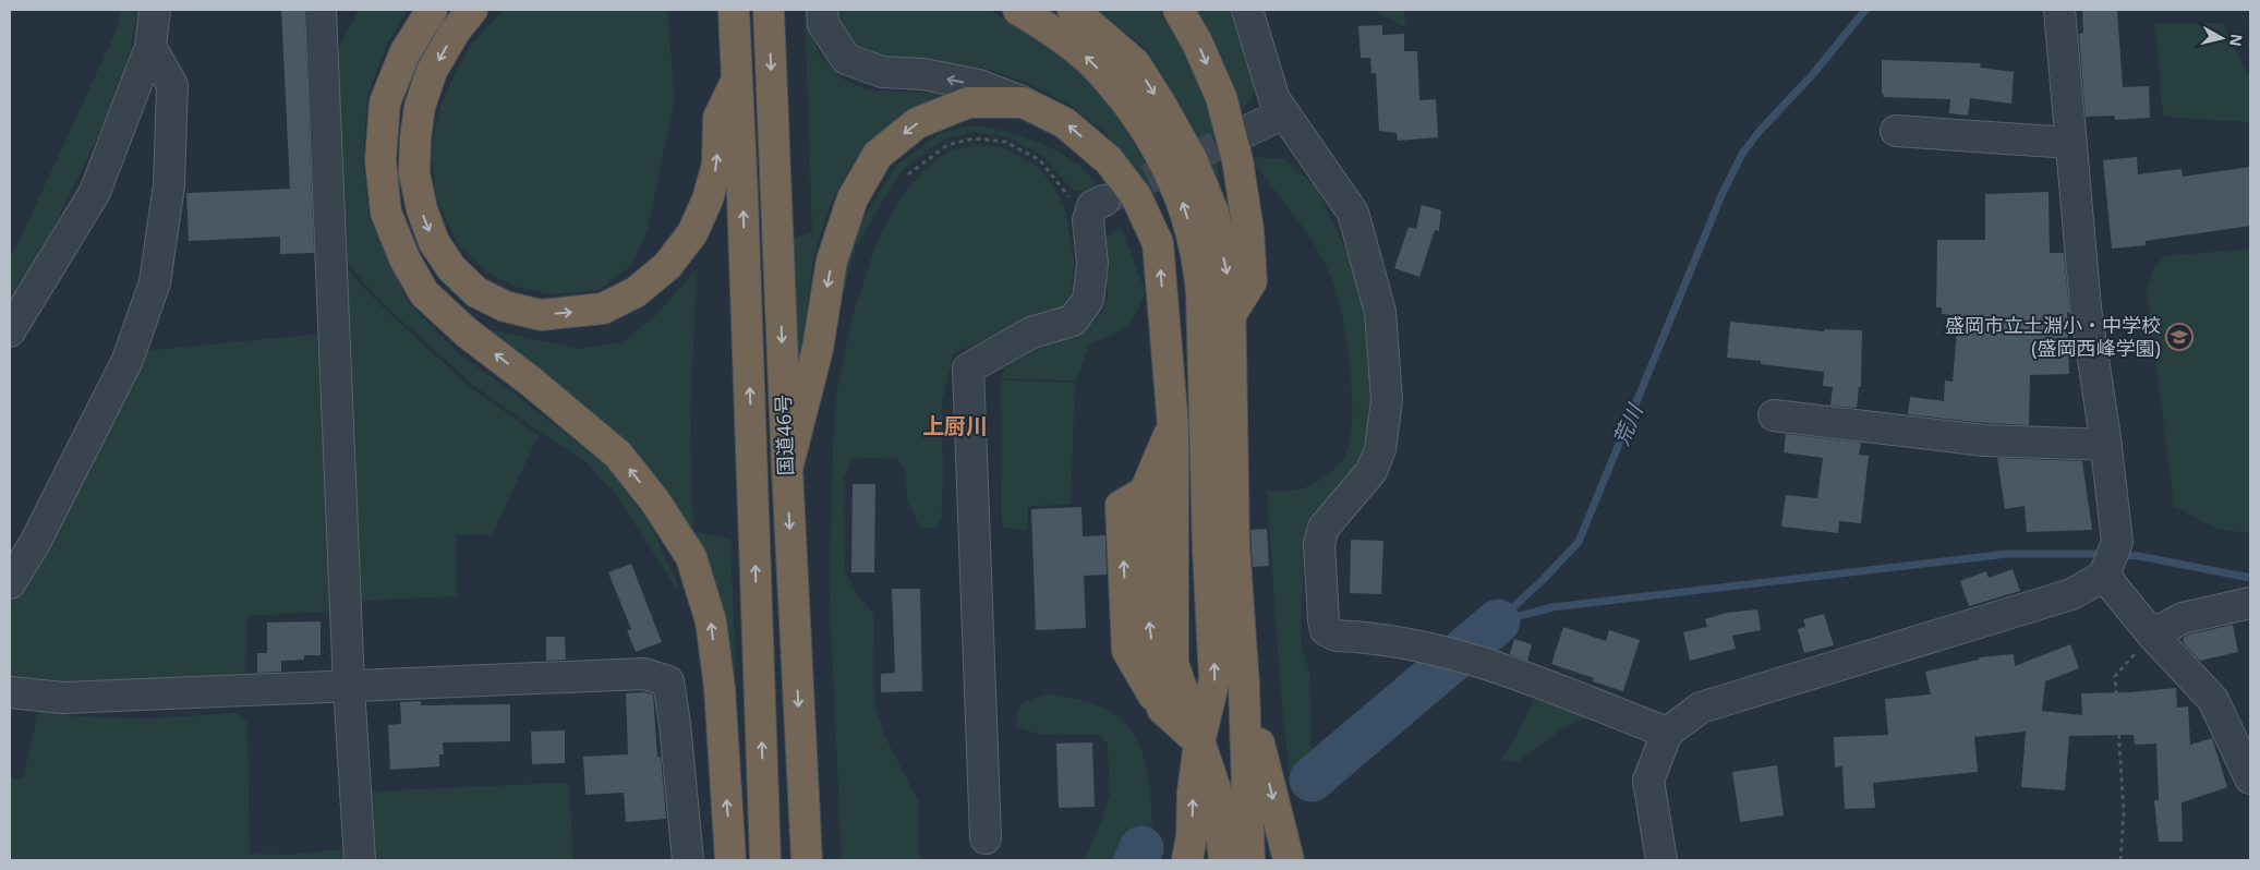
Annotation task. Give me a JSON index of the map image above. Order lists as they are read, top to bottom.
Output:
{
  "streets": {
    "highway": ["国道46号"]
  },
  "districts": ["上厨川"],
  "water": ["荒川"],
  "places": {
    "school or university": ["盛岡市立土淵小・中学校 (盛岡西峰学園)"]
  },
  "north": "right"
}
